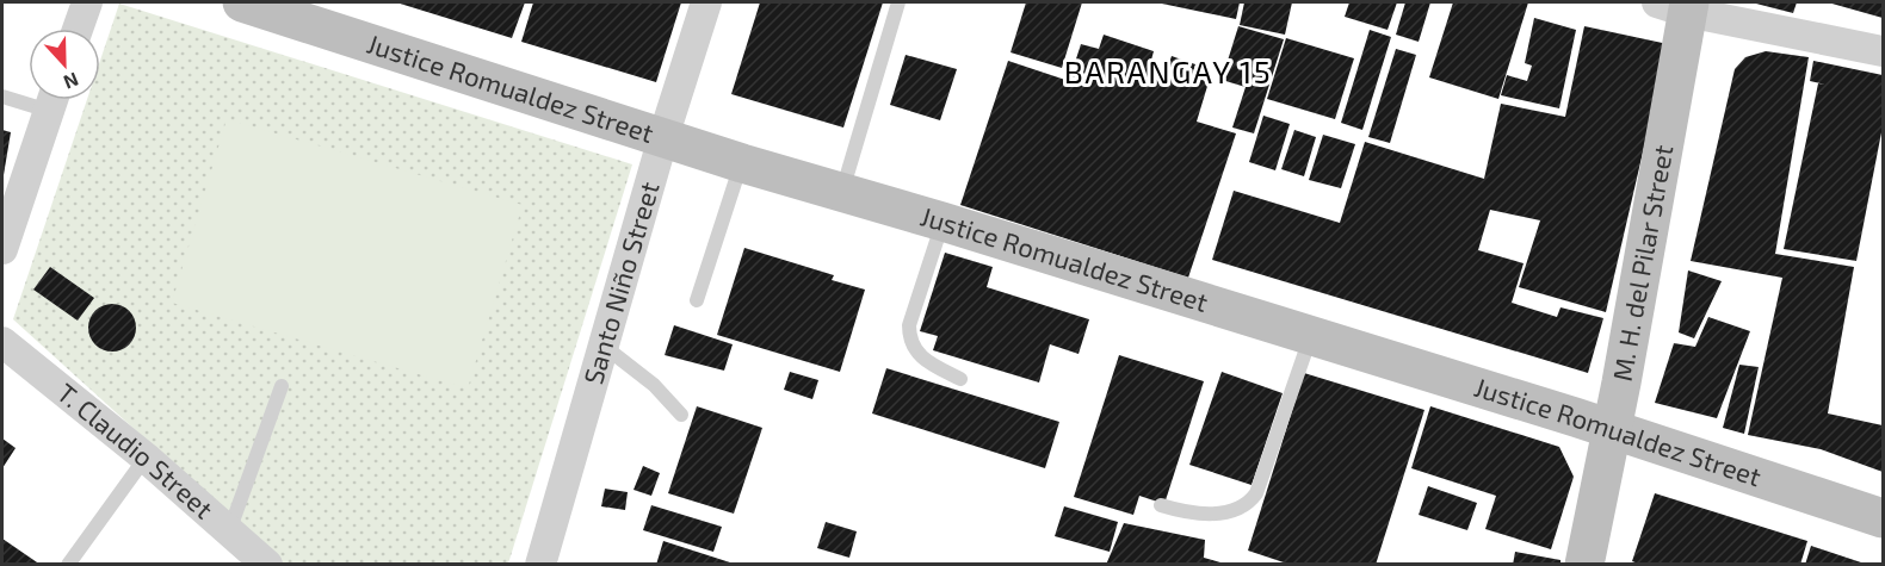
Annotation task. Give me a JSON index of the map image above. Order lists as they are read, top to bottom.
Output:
{
  "streets": {
    "main road": ["Justice Romualdez Street", "M. H. del Pilar Street"],
    "street": ["Santo Niño Street", "T. Claudio Street"]
  },
  "crossings": [
    ["Justice Romualdez Street", "M. H. del Pilar Street"],
    ["Justice Romualdez Street", "Santo Niño Street"]
  ],
  "districts": ["BARANGAY 15"],
  "north": "bottom"
}
